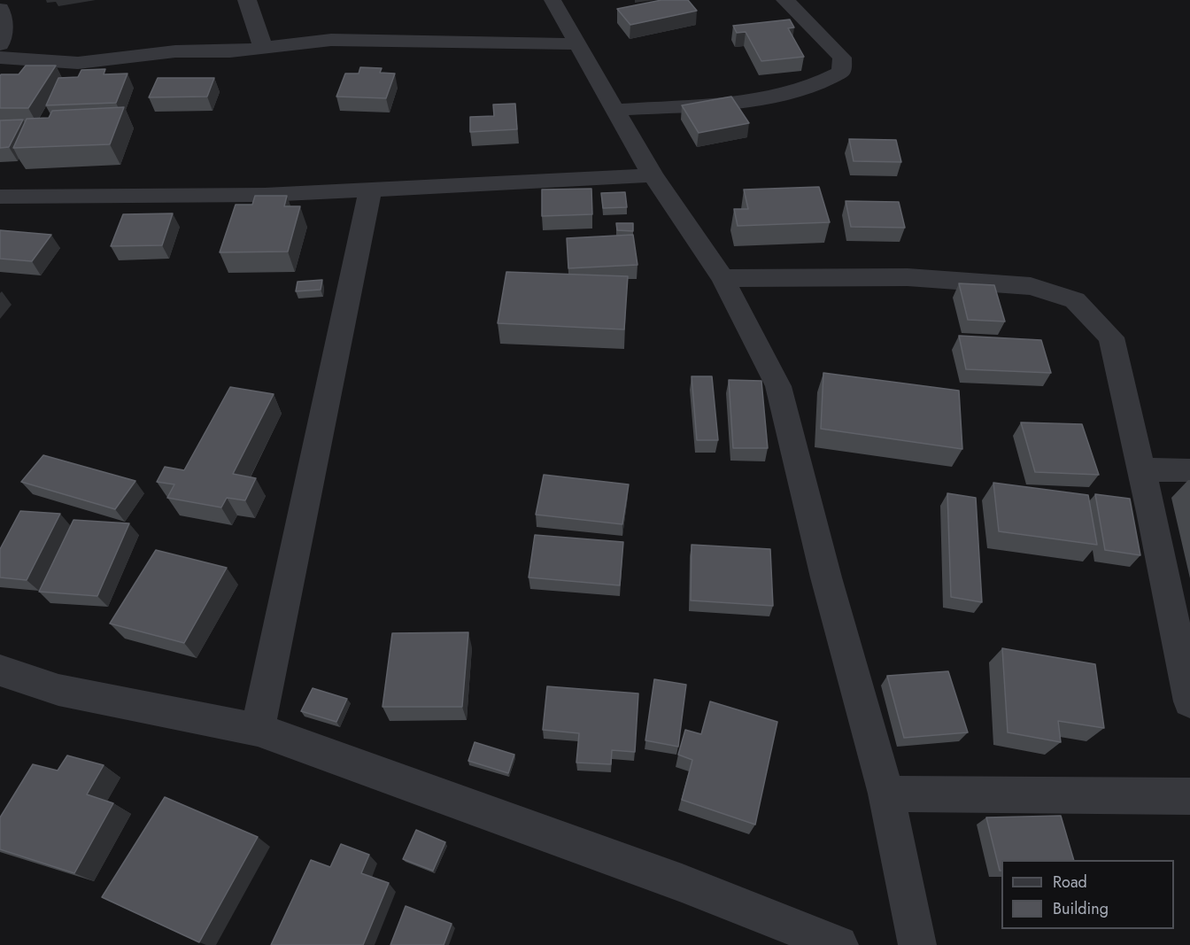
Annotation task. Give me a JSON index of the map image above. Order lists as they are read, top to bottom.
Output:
{
  "legend": ["Road", "Building"]
}
